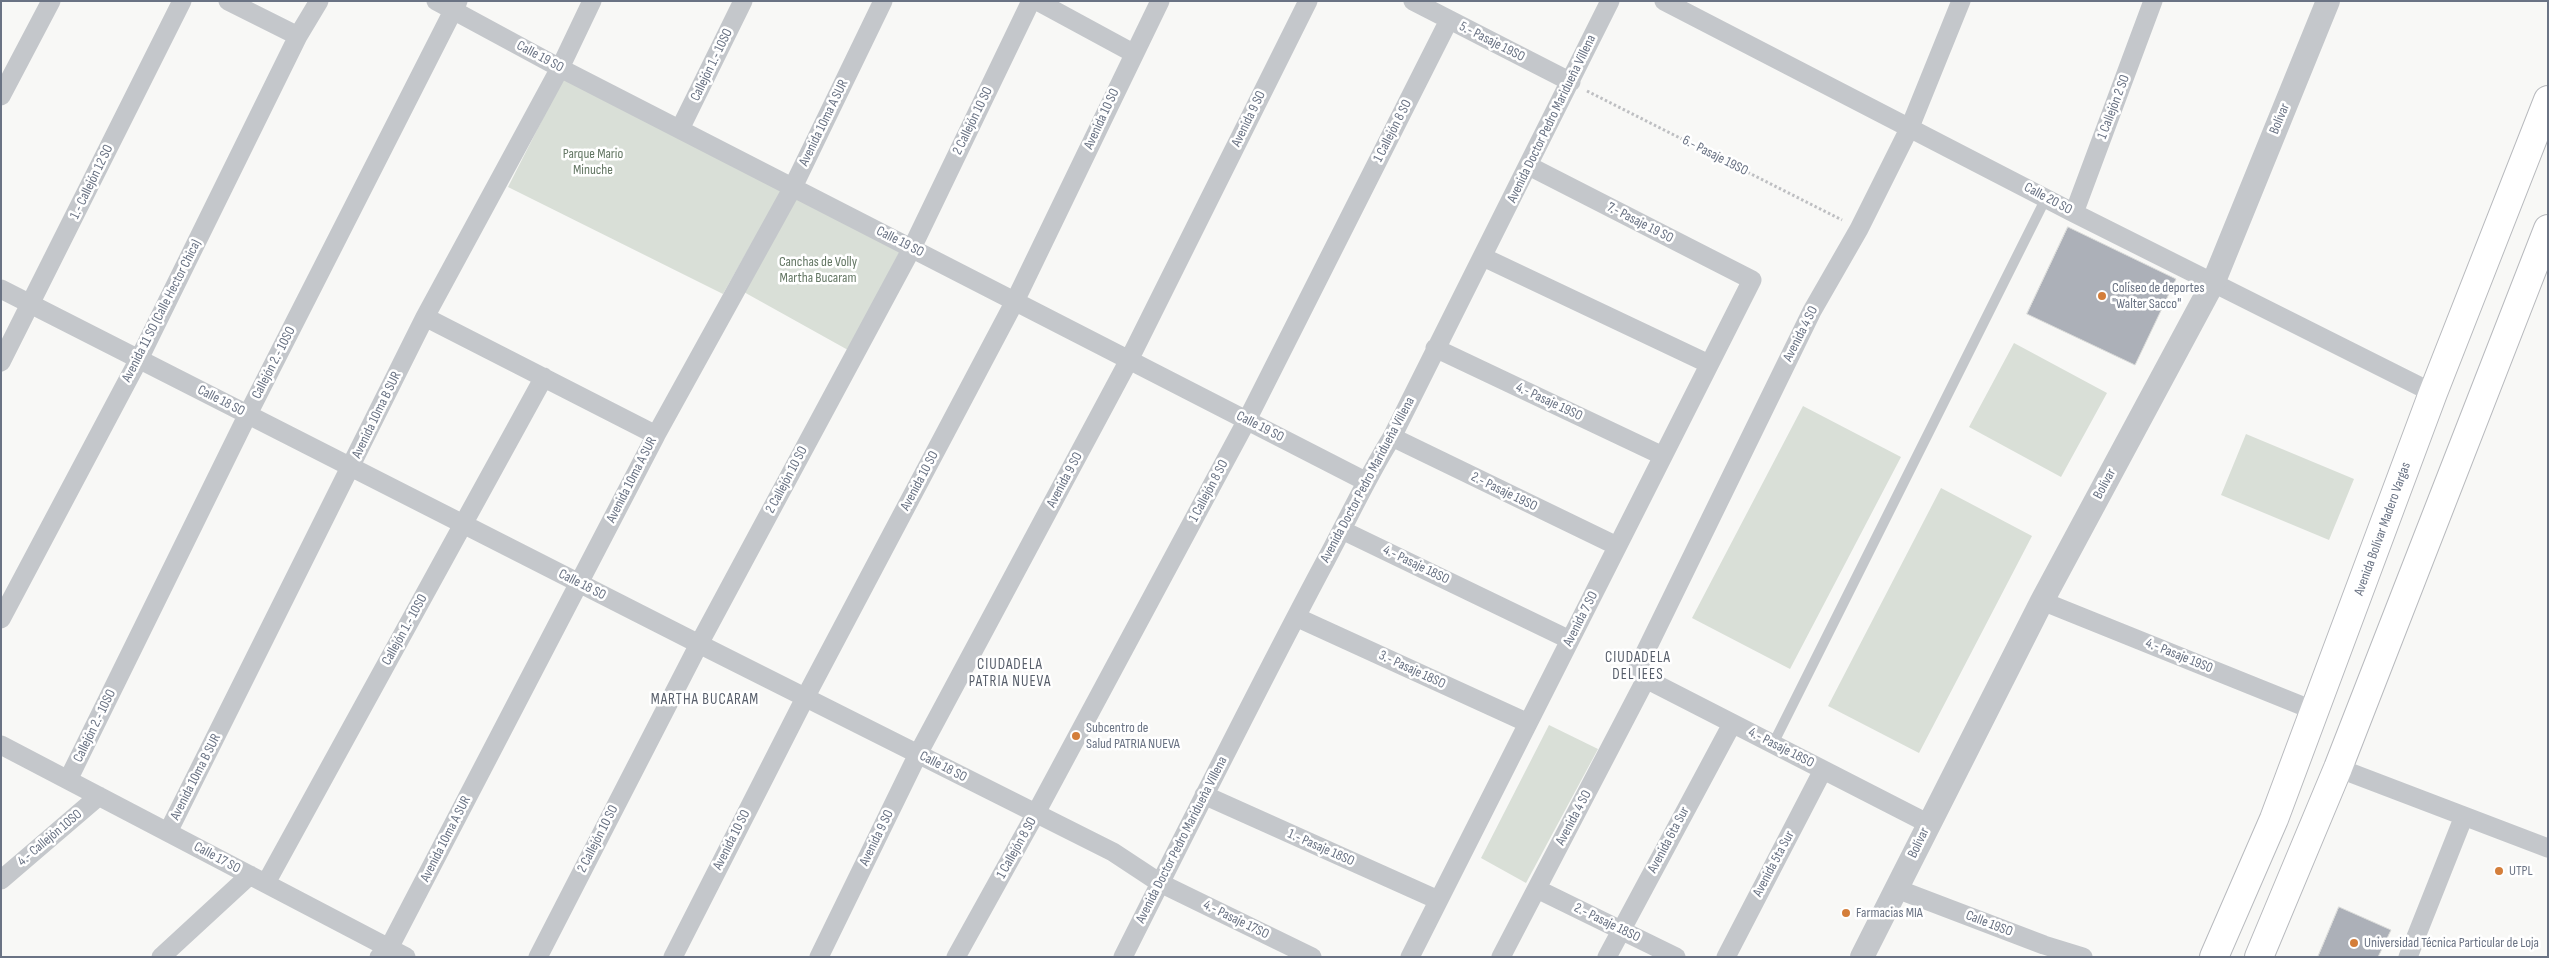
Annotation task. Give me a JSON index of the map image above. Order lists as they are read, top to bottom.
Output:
{
  "streets": {
    "main road": ["Avenida Bolívar Madero Vargas"],
    "street": [
      "5.- Pasaje 19SO",
      "Calle 19 SO",
      "Callejón 1.- 10SO",
      "1 Callejón 2 SO",
      "Avenida 10 SO",
      "Avenida 9 SO",
      "Avenida Doctor Pedro Maridueña Villena",
      "Bolívar",
      "2 Callejón 10 SO",
      "Avenida 10ma A SUR",
      "1 Callejón 8 SO",
      "1.- Callejón 12 SO",
      "Calle 20 SO",
      "7.- Pasaje 19 SO",
      "Avenida 11 SO (Calle Hector Chica)",
      "Avenida 4 SO",
      "Callejón 2.- 10SO",
      "Calle 18 SO",
      "4.- Pasaje 19SO",
      "Avenida 10ma B SUR",
      "2.- Pasaje 19SO",
      "4.- Pasaje 18SO",
      "Avenida 7 SO",
      "4.- Pasaje 19S0",
      "3.- Pasaje 18SO",
      "4.- Callejón 10SO",
      "Avenida 6ta Sur",
      "1.- Pasaje 18SO",
      "Calle 17 SO",
      "Avenida 5ta Sur",
      "4.- Pasaje 17SO",
      "2.- Pasaje 18SO",
      "Calle 19SO"
    ],
    "path": ["6.- Pasaje 19SO"]
  },
  "crossings": [
    ["5.- Pasaje 19SO", "Avenida Doctor Pedro Maridueña Villena"],
    ["5.- Pasaje 19SO", "1 Callejón 8 SO"],
    ["5.- Pasaje 19SO", "6.- Pasaje 19SO"],
    ["Calle 19 SO", "Callejón 1.- 10SO"],
    ["Calle 19 SO", "Avenida 10 SO"],
    ["Calle 19 SO", "Avenida 9 SO"],
    ["Calle 19 SO", "Avenida Doctor Pedro Maridueña Villena"],
    ["Calle 19 SO", "2 Callejón 10 SO"],
    ["Calle 19 SO", "Avenida 10ma A SUR"],
    ["Calle 19 SO", "1 Callejón 8 SO"],
    ["Calle 19 SO", "Callejón 2.- 10SO"],
    ["Calle 19 SO", "Avenida 10ma B SUR"],
    ["Callejón 1.- 10SO", "Calle 18 SO"],
    ["Callejón 1.- 10SO", "Calle 17 SO"],
    ["1 Callejón 2 SO", "Calle 20 SO"],
    ["Avenida 10 SO", "Calle 18 SO"],
    ["Avenida 9 SO", "Calle 18 SO"],
    ["Avenida Doctor Pedro Maridueña Villena", "6.- Pasaje 19SO"],
    ["Avenida Doctor Pedro Maridueña Villena", "7.- Pasaje 19 SO"],
    ["Avenida Doctor Pedro Maridueña Villena", "Calle 18 SO"],
    ["Avenida Doctor Pedro Maridueña Villena", "4.- Pasaje 19SO"],
    ["Avenida Doctor Pedro Maridueña Villena", "2.- Pasaje 19SO"],
    ["Avenida Doctor Pedro Maridueña Villena", "4.- Pasaje 18SO"],
    ["Avenida Doctor Pedro Maridueña Villena", "3.- Pasaje 18SO"],
    ["Avenida Doctor Pedro Maridueña Villena", "1.- Pasaje 18SO"],
    ["Avenida Doctor Pedro Maridueña Villena", "4.- Pasaje 17SO"],
    ["Bolívar", "Calle 20 SO"],
    ["Bolívar", "4.- Pasaje 18SO"],
    ["Bolívar", "4.- Pasaje 19S0"],
    ["Bolívar", "Calle 19SO"],
    ["2 Callejón 10 SO", "Calle 18 SO"],
    ["Avenida 10ma A SUR", "Calle 18 SO"],
    ["Avenida 10ma A SUR", "Calle 17 SO"],
    ["1 Callejón 8 SO", "Calle 18 SO"],
    ["6.- Pasaje 19SO", "Avenida 4 SO"],
    ["1.- Callejón 12 SO", "Calle 18 SO"],
    ["Calle 20 SO", "Avenida 4 SO"],
    ["Calle 20 SO", "Avenida Bolívar Madero Vargas"],
    ["7.- Pasaje 19 SO", "Avenida 7 SO"],
    ["Avenida 11 SO (Calle Hector Chica)", "Calle 18 SO"],
    ["Avenida 4 SO", "4.- Pasaje 18SO"],
    ["Avenida 4 SO", "2.- Pasaje 18SO"],
    ["Callejón 2.- 10SO", "Calle 18 SO"],
    ["Callejón 2.- 10SO", "Calle 17 SO"],
    ["Calle 18 SO", "Avenida 10ma B SUR"],
    ["Calle 18 SO", "4.- Pasaje 17SO"],
    ["4.- Pasaje 19SO", "Avenida 7 SO"],
    ["Avenida 10ma B SUR", "Calle 17 SO"],
    ["2.- Pasaje 19SO", "Avenida 7 SO"],
    ["Avenida Bolívar Madero Vargas", "4.- Pasaje 19S0"],
    ["4.- Pasaje 18SO", "Avenida 7 SO"],
    ["4.- Pasaje 18SO", "Avenida 6ta Sur"],
    ["4.- Pasaje 18SO", "Avenida 5ta Sur"],
    ["Avenida 7 SO", "3.- Pasaje 18SO"],
    ["Avenida 7 SO", "1.- Pasaje 18SO"],
    ["4.- Callejón 10SO", "Calle 17 SO"],
    ["Avenida 6ta Sur", "2.- Pasaje 18SO"]
  ],
  "districts": ["CIUDADELA DEL IEES", "CIUDADELA PATRIA NUEVA", "MARTHA BUCARAM"],
  "parks": ["Parque Mario Minuche", "Canchas de Volly Martha Bucaram"],
  "places": [
    "Coliseo de deportes \"Walter Sacco\"",
    "Subcentro de Salud PATRIA NUEVA",
    "UTPL",
    "Farmacias MIA",
    "Universidad Técnica Particular de Loja"
  ]
}
